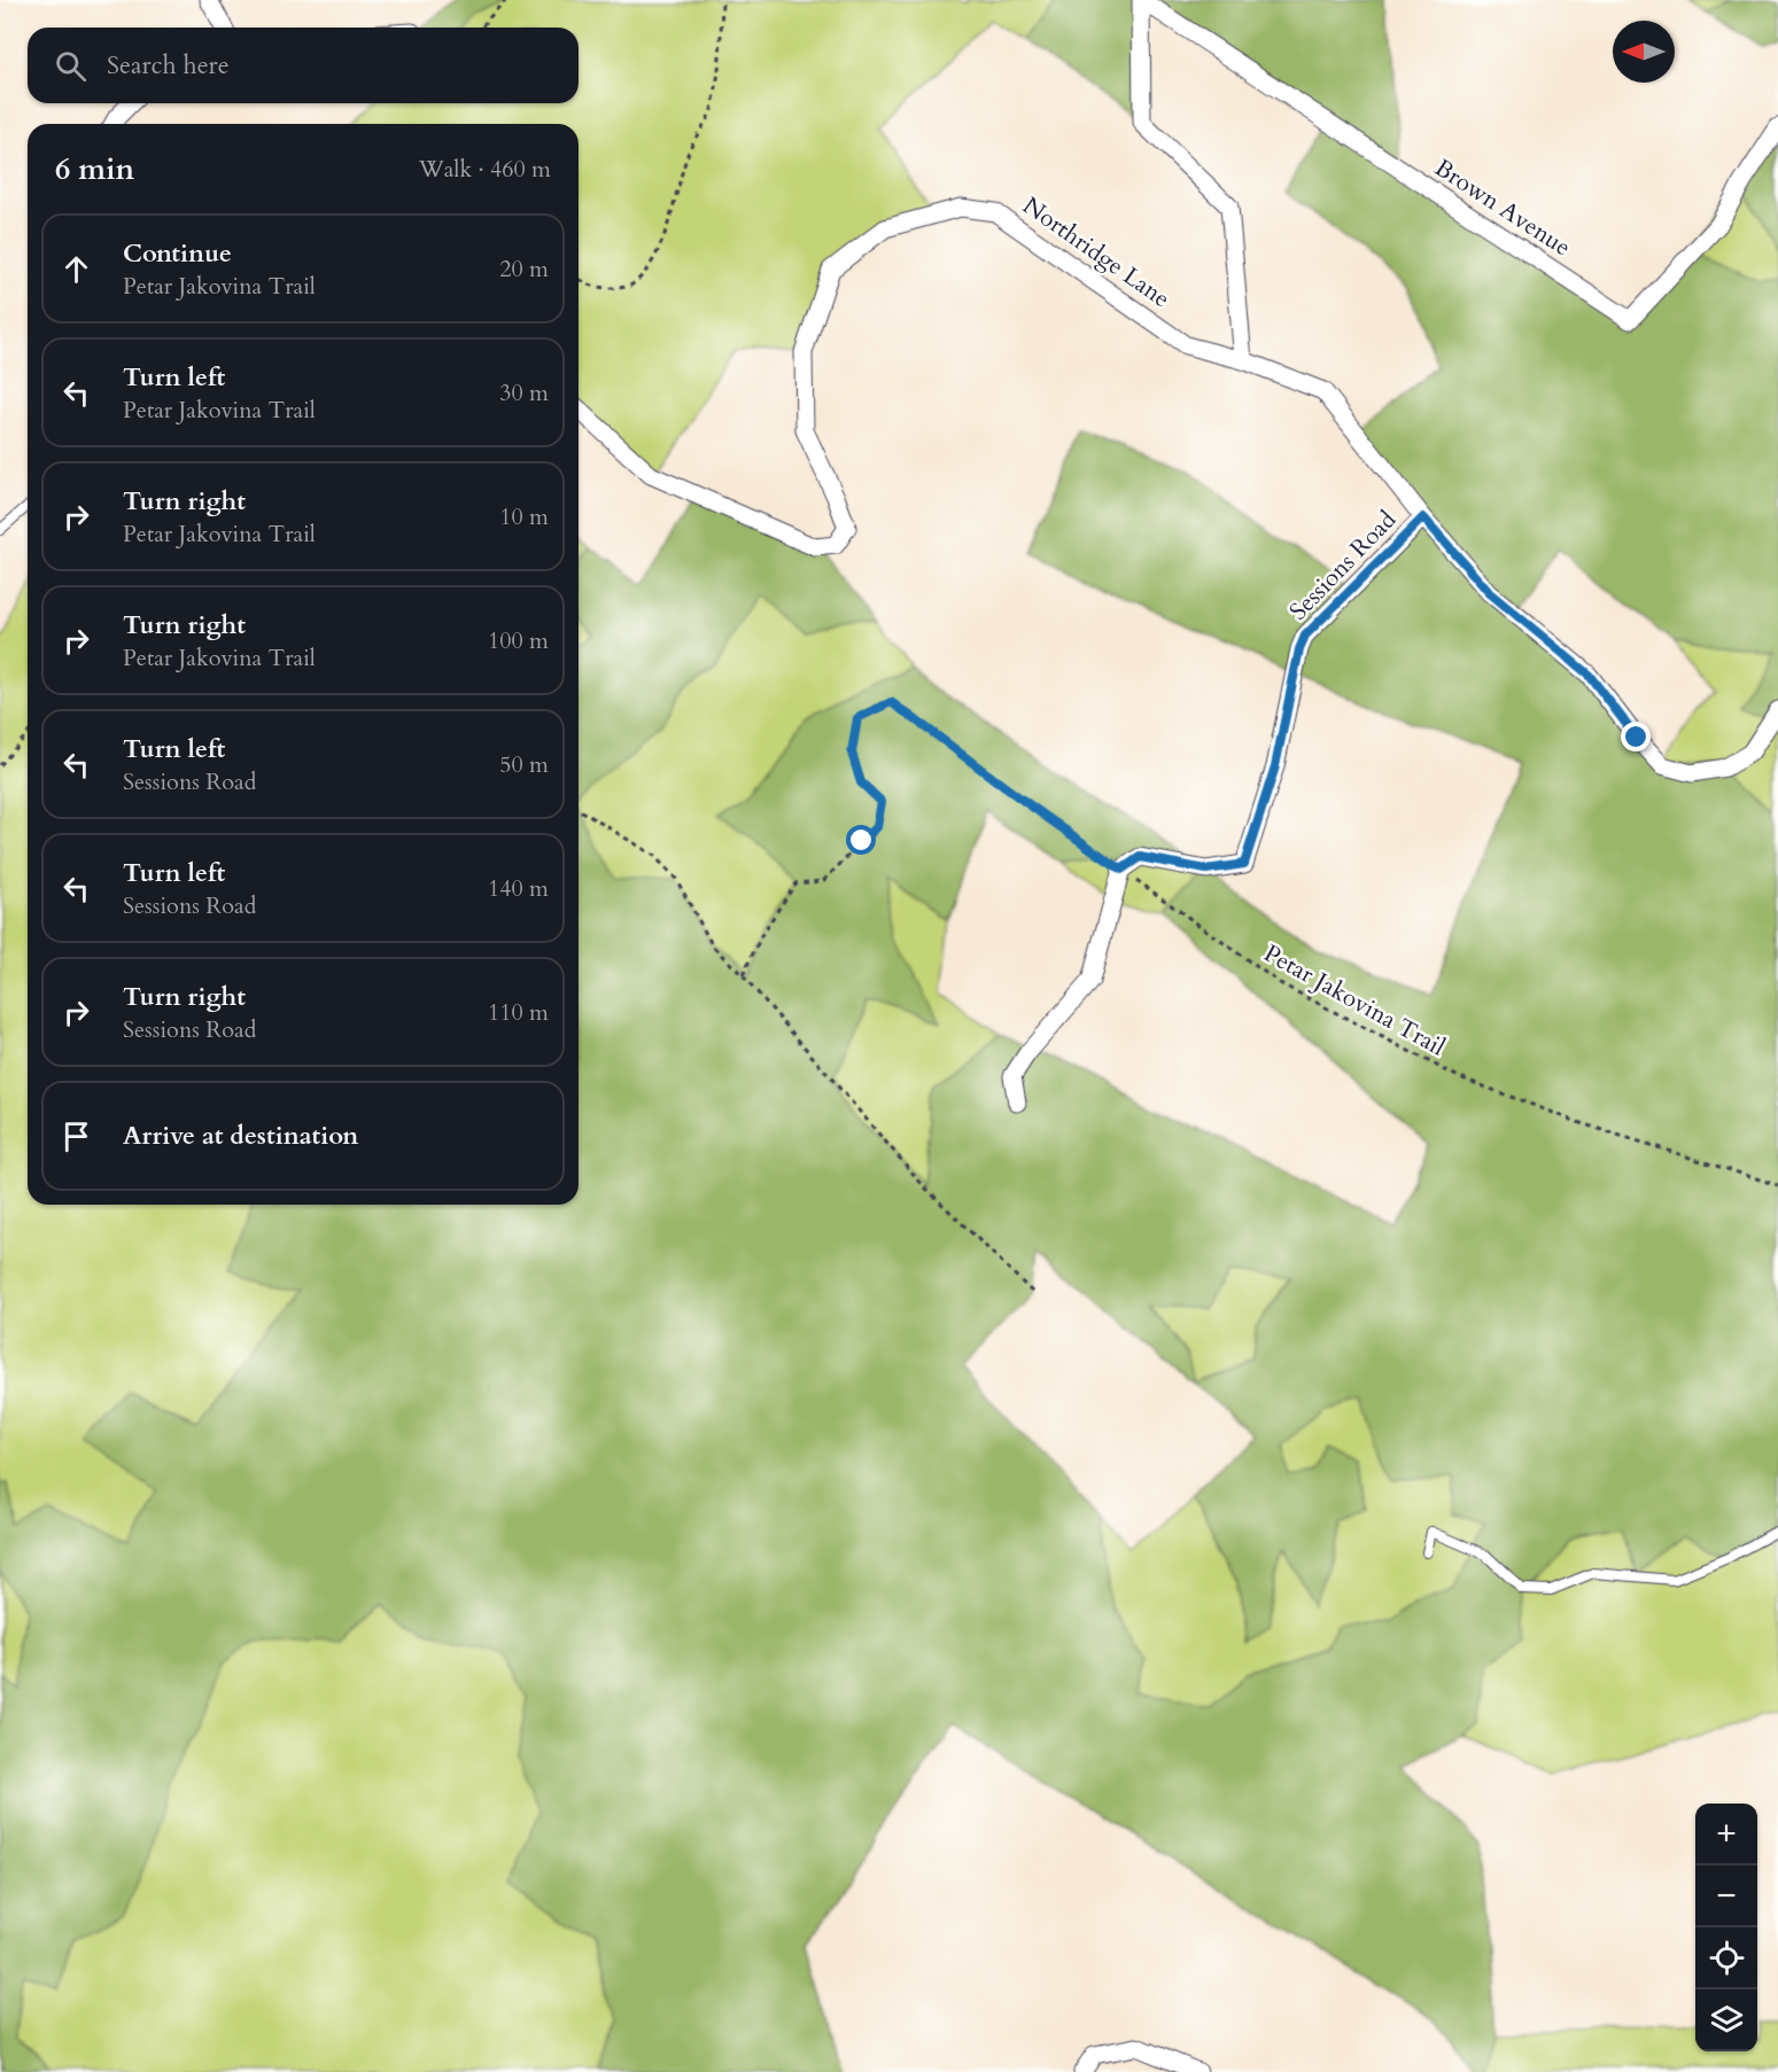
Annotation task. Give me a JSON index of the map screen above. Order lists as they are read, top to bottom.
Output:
{
  "streets": {
    "street": ["Brown Avenue", "Northridge Lane", "Sessions Road"],
    "path": ["Petar Jakovina Trail"]
  },
  "crossings": [
    ["Brown Avenue", "Northridge Lane"],
    ["Northridge Lane", "Sessions Road"],
    ["Sessions Road", "Petar Jakovina Trail"]
  ],
  "north": "left",
  "page": {
    "search": "Search here",
    "heading": ["6 min", "Walk · 460 m"],
    "list": [
      ["Continue", "Petar Jakovina Trail", "20 m"],
      ["Turn left", "Petar Jakovina Trail", "30 m"],
      ["Turn right", "Petar Jakovina Trail", "10 m"],
      ["Turn right", "Petar Jakovina Trail", "100 m"],
      ["Turn left", "Sessions Road", "50 m"],
      ["Turn left", "Sessions Road", "140 m"],
      ["Turn right", "Sessions Road", "110 m"],
      "Arrive at destination"
    ],
    "map_buttons": ["+", "−"]
  }
}
